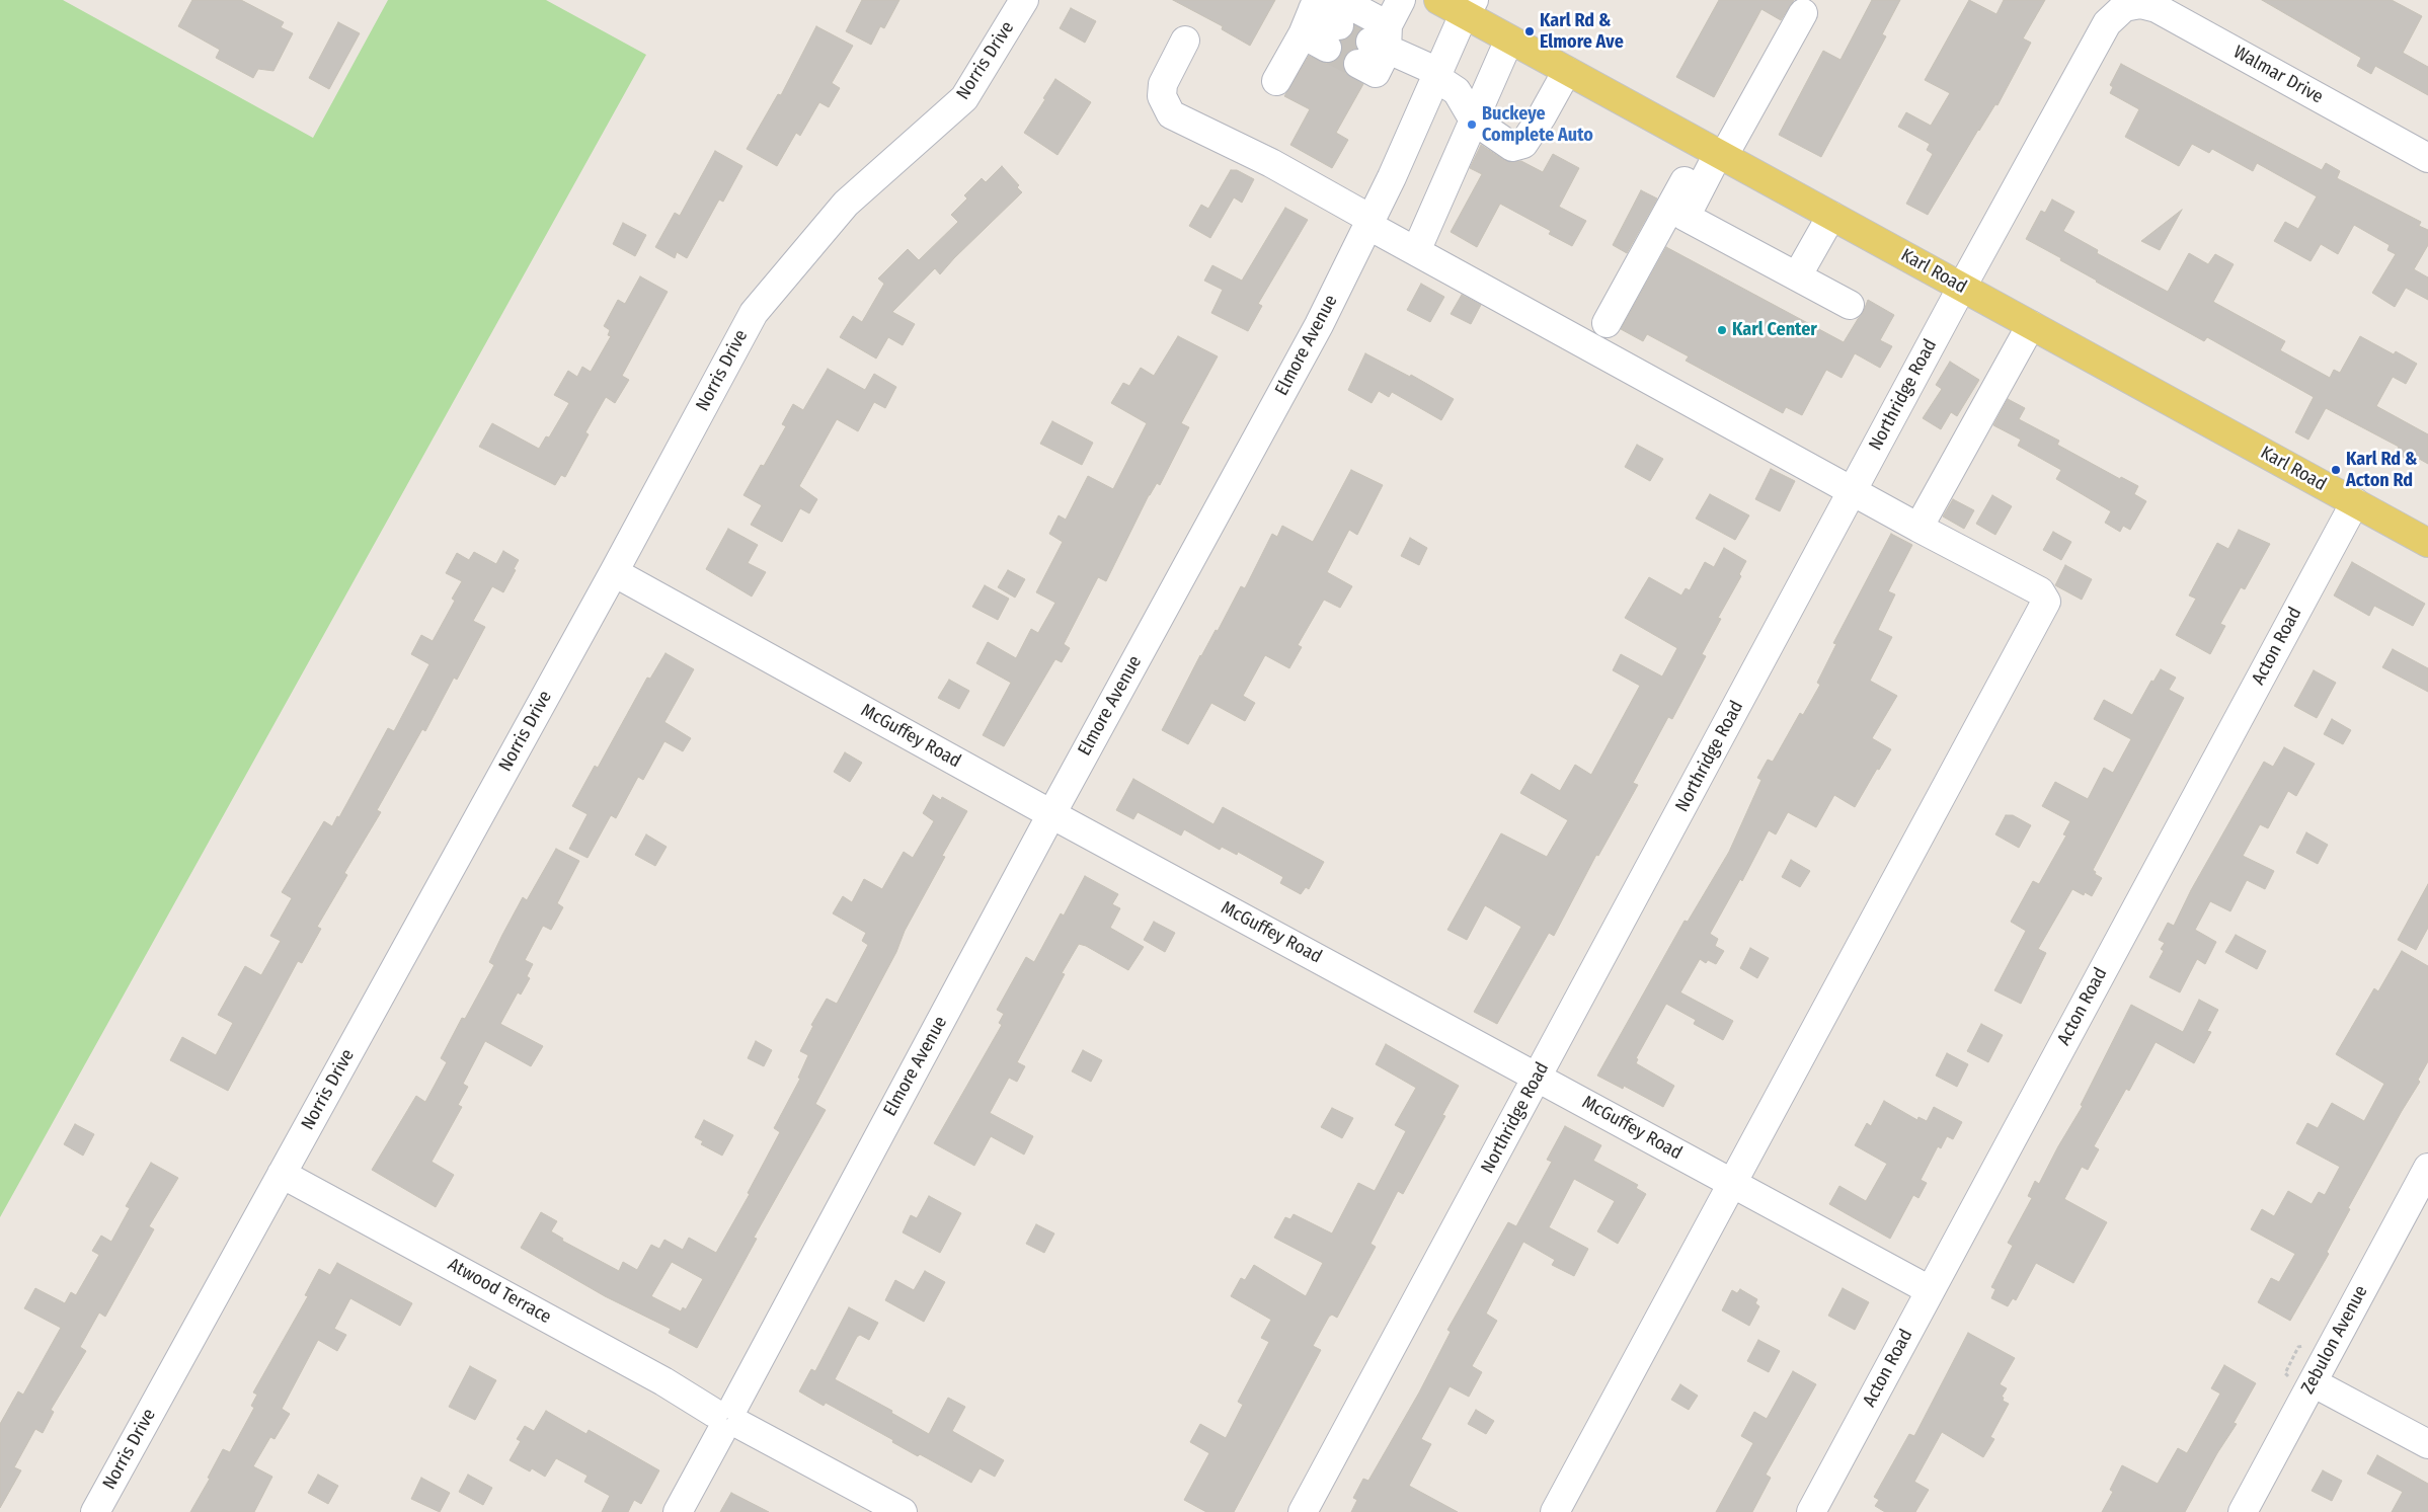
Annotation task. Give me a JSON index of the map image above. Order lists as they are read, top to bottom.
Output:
{
  "streets": {
    "main road": ["Karl Road"],
    "street": [
      "Norris Drive",
      "Walmar Drive",
      "Elmore Avenue",
      "Northridge Road",
      "Acton Road",
      "McGuffey Road",
      "Atwood Terrace",
      "Zebulon Avenue"
    ]
  },
  "crossings": [
    ["Norris Drive", "McGuffey Road"],
    ["Norris Drive", "Atwood Terrace"],
    ["Walmar Drive", "Northridge Road"],
    ["Karl Road", "Elmore Avenue"],
    ["Karl Road", "Northridge Road"],
    ["Karl Road", "Acton Road"],
    ["Elmore Avenue", "McGuffey Road"],
    ["Elmore Avenue", "Atwood Terrace"],
    ["Northridge Road", "McGuffey Road"],
    ["Acton Road", "McGuffey Road"]
  ],
  "places": [
    "Karl Rd & Elmore Ave",
    "Buckeye Complete Auto",
    "Karl Center",
    "Karl Rd & Acton Rd"
  ]
}
